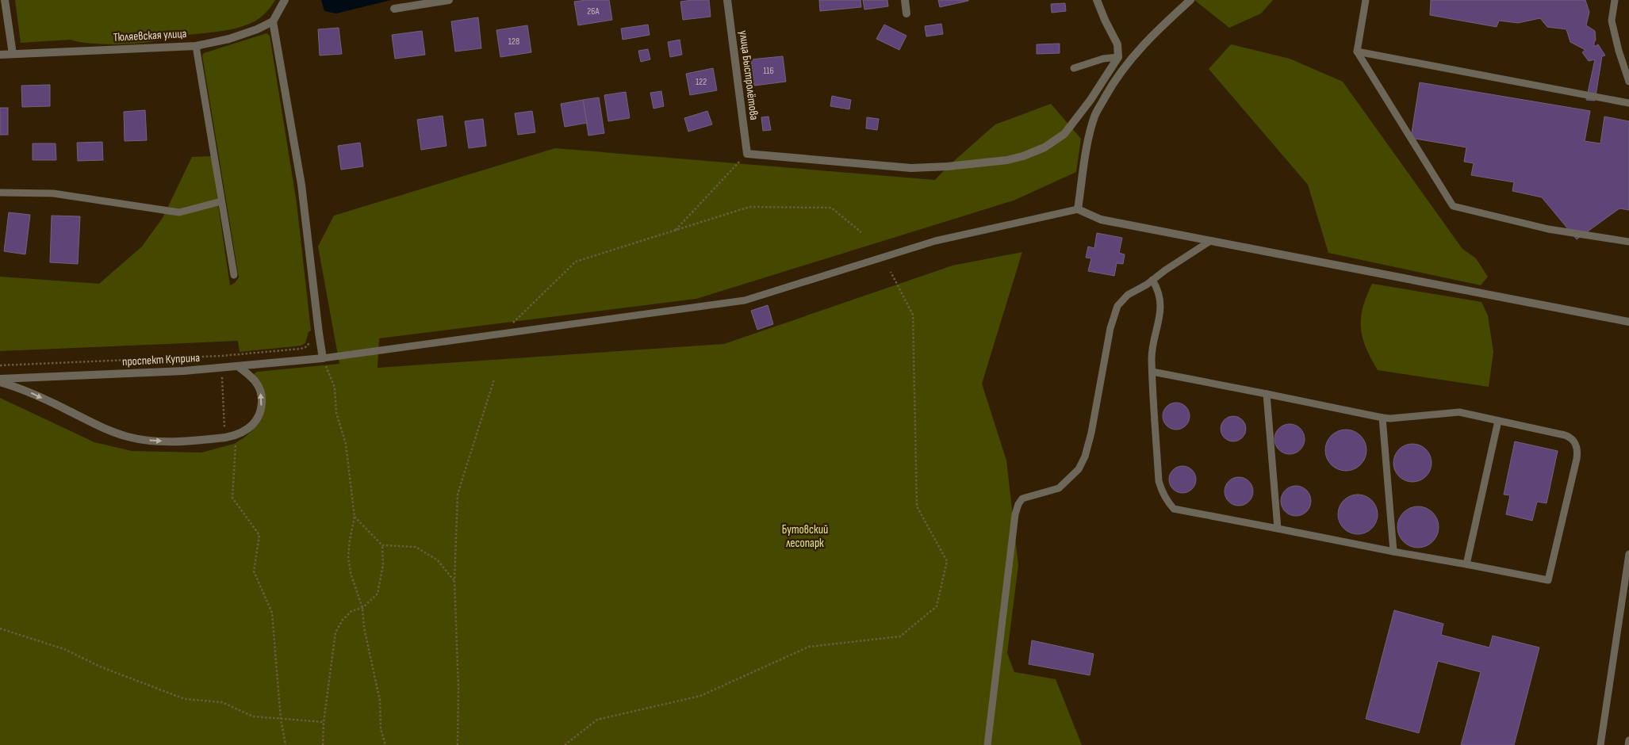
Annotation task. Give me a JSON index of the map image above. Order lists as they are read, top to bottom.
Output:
{
  "streets": {
    "street": ["Тюляевская улица", "улица Быстролётова", "проспект Куприна"]
  },
  "parks": ["Бутовский лесопарк"],
  "house_numbers": [
    "26А",
    "128",
    "116",
    "122"
  ]
}
